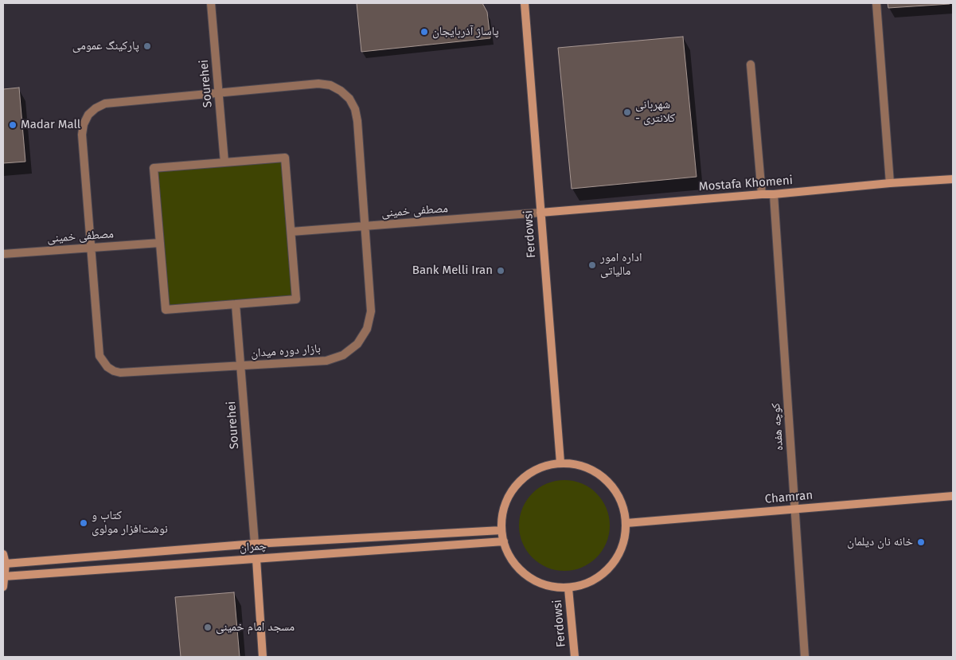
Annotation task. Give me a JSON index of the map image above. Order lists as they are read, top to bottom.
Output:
{
  "streets": {
    "street": [
      "Sourehei",
      "Mostafa Khomeni",
      "مصطفی خمینی",
      "Ferdowsi",
      "بازار دوره میدان",
      "کوچه هفده",
      "Chamran",
      "چمران"
    ]
  },
  "crossings": [
    ["Sourehei", "بازار دوره میدان"],
    ["Sourehei", "چمران"],
    ["Mostafa Khomeni", "مصطفی خمینی"],
    ["Mostafa Khomeni", "Ferdowsi"],
    ["Mostafa Khomeni", "کوچه هفده"],
    ["مصطفی خمینی", "Ferdowsi"],
    ["مصطفی خمینی", "بازار دوره میدان"],
    ["Ferdowsi", "Chamran"],
    ["Ferdowsi", "چمران"],
    ["کوچه هفده", "Chamran"],
    ["Chamran", "چمران"]
  ],
  "places": [
    "پاساژ آذربایجان",
    "پارکینگ عمومی",
    "شهربانی - کلانتری",
    "Madar Mall",
    "اداره امور مالیاتی",
    "Bank Melli Iran",
    "کتاب و نوشت‌افزار مولوی",
    "خانه نان دیلمان",
    "مسجد امام خمینی"
  ]
}
